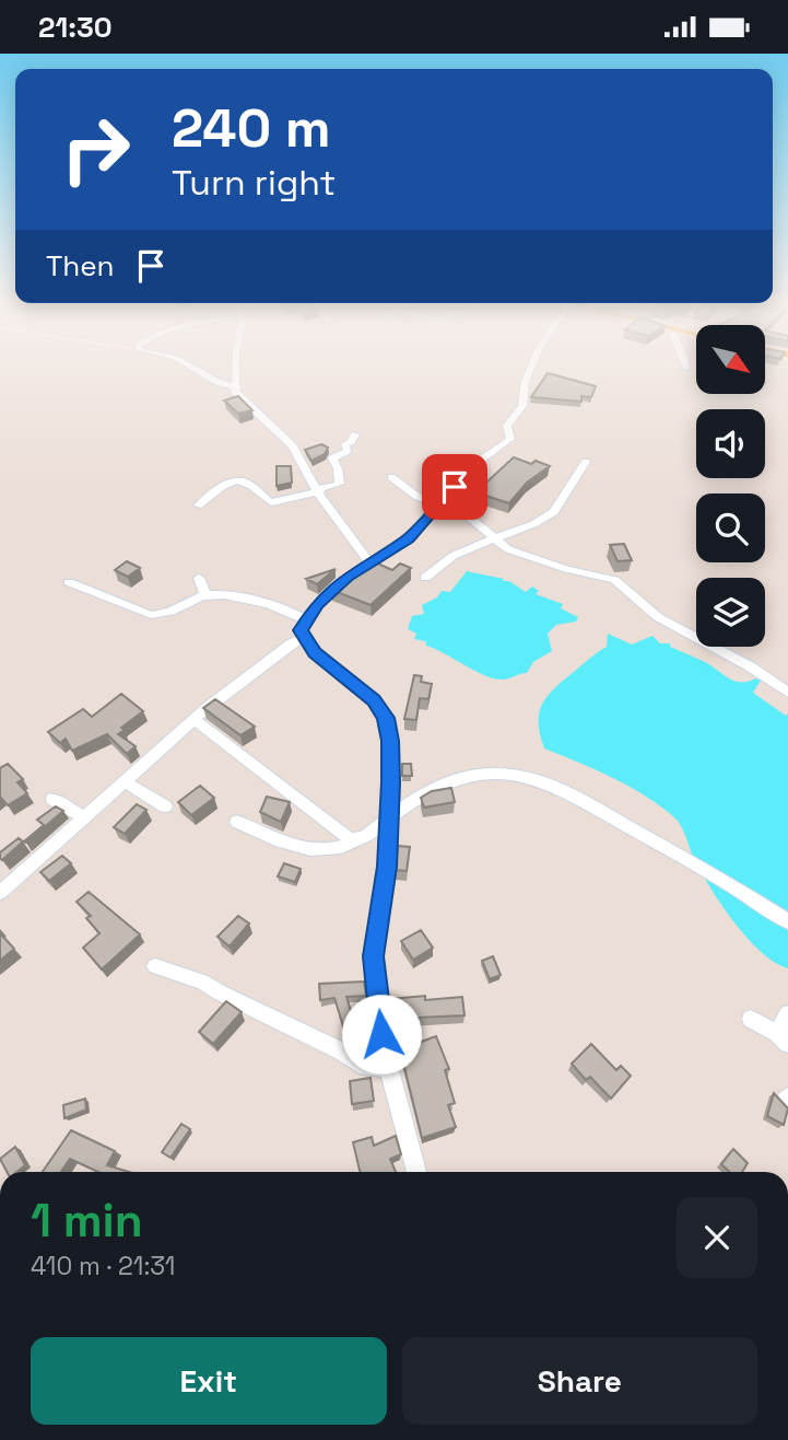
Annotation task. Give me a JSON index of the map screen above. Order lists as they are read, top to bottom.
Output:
{
  "north": "bottom right",
  "page": {
    "status": "21:30",
    "turn": ["240 m", "Turn right"],
    "then": "Then",
    "heading": ["1 min", "410 m · 21:31"],
    "buttons": ["Exit", "Share"]
  }
}
